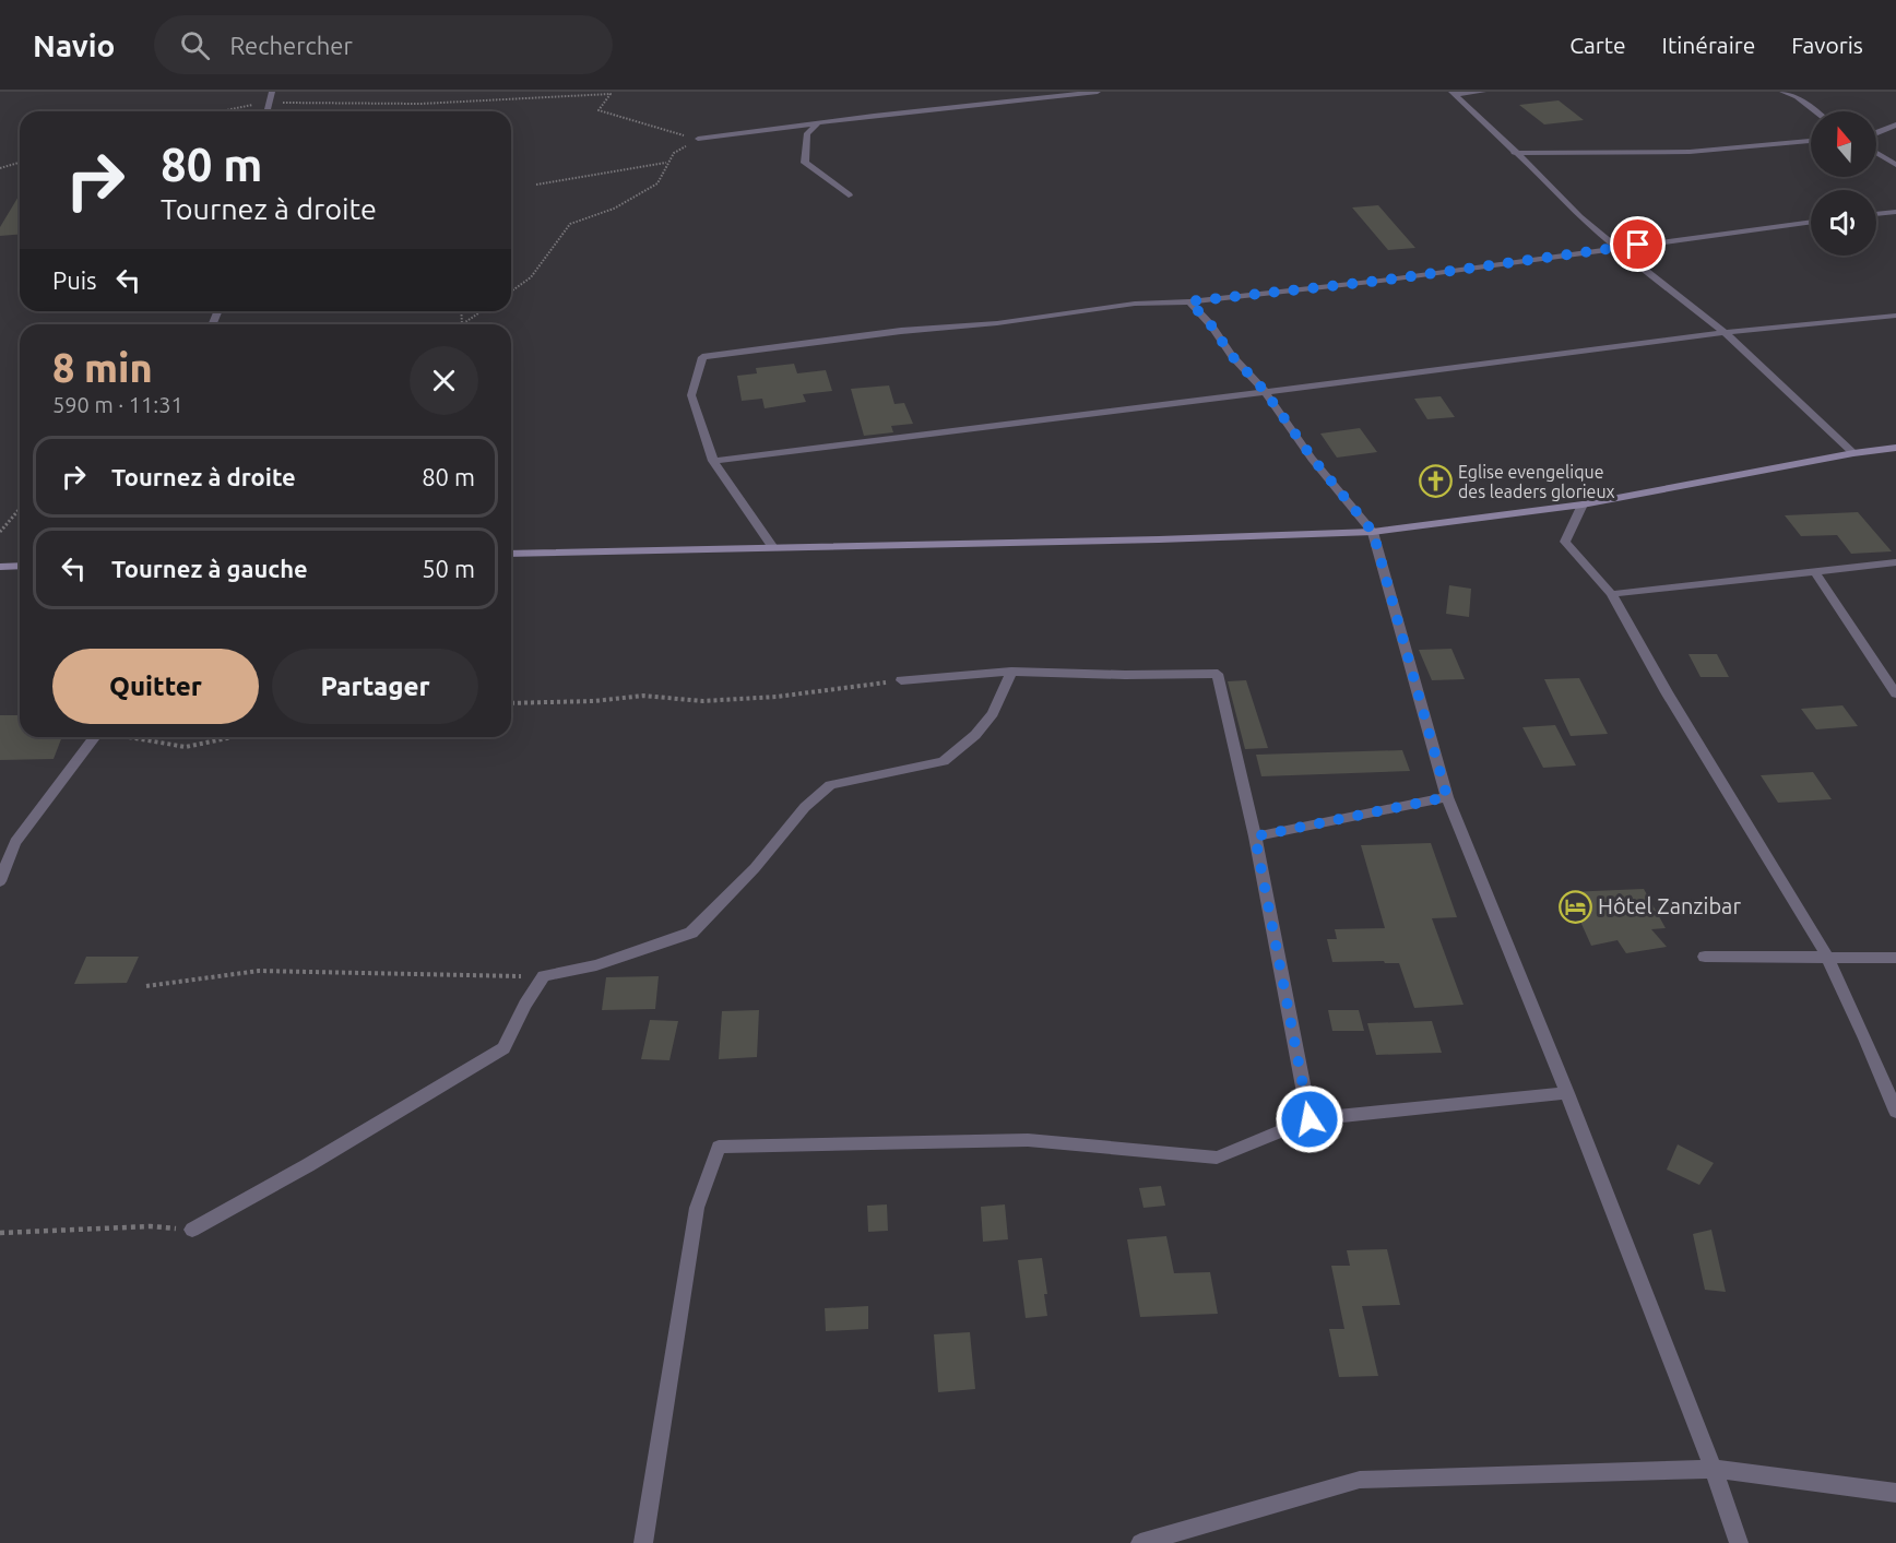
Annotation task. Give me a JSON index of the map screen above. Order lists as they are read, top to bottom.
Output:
{
  "places": {
    "church": ["Eglise evengelique des leaders glorieux"],
    "hotel": ["Hôtel Zanzibar"]
  },
  "north": "top",
  "page": {
    "header": "Navio",
    "search": "Rechercher",
    "nav": ["Carte", "Itinéraire", "Favoris"],
    "turn": ["80 m", "Tournez à droite"],
    "then": "Puis",
    "heading": ["8 min", "590 m · 11:31"],
    "list": [
      {
        "name": "Tournez à droite",
        "value": "80 m"
      },
      {
        "name": "Tournez à gauche",
        "value": "50 m"
      }
    ],
    "buttons": ["Quitter", "Partager"]
  }
}
